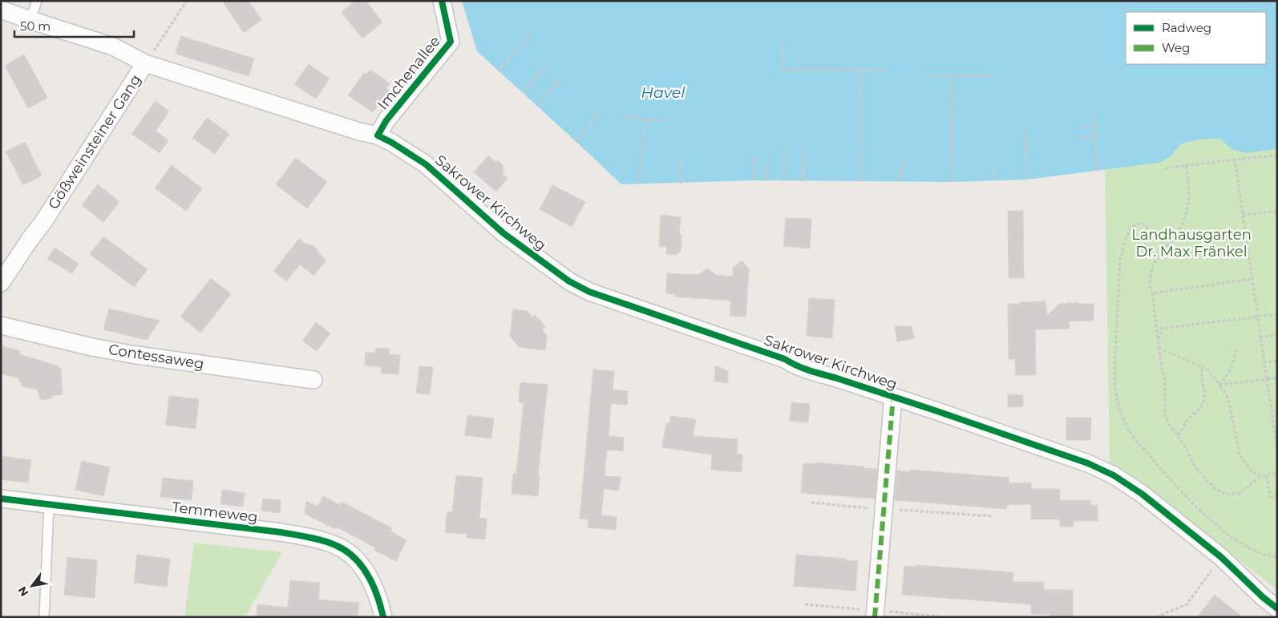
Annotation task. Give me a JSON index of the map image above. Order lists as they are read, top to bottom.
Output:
{
  "streets": {
    "street": [
      "Imchenallee",
      "Gößweinsteiner Gang",
      "Sakrower Kirchweg",
      "Contessaweg",
      "Temmeweg"
    ]
  },
  "crossings": [
    ["Imchenallee", "Sakrower Kirchweg"],
    ["Gößweinsteiner Gang", "Sakrower Kirchweg"]
  ],
  "water": ["Havel"],
  "parks": ["Landhausgarten Dr. Max Fränkel"],
  "legend": ["Radweg", "Weg"],
  "scale_bar": "50 m",
  "north": "bottom left"
}
